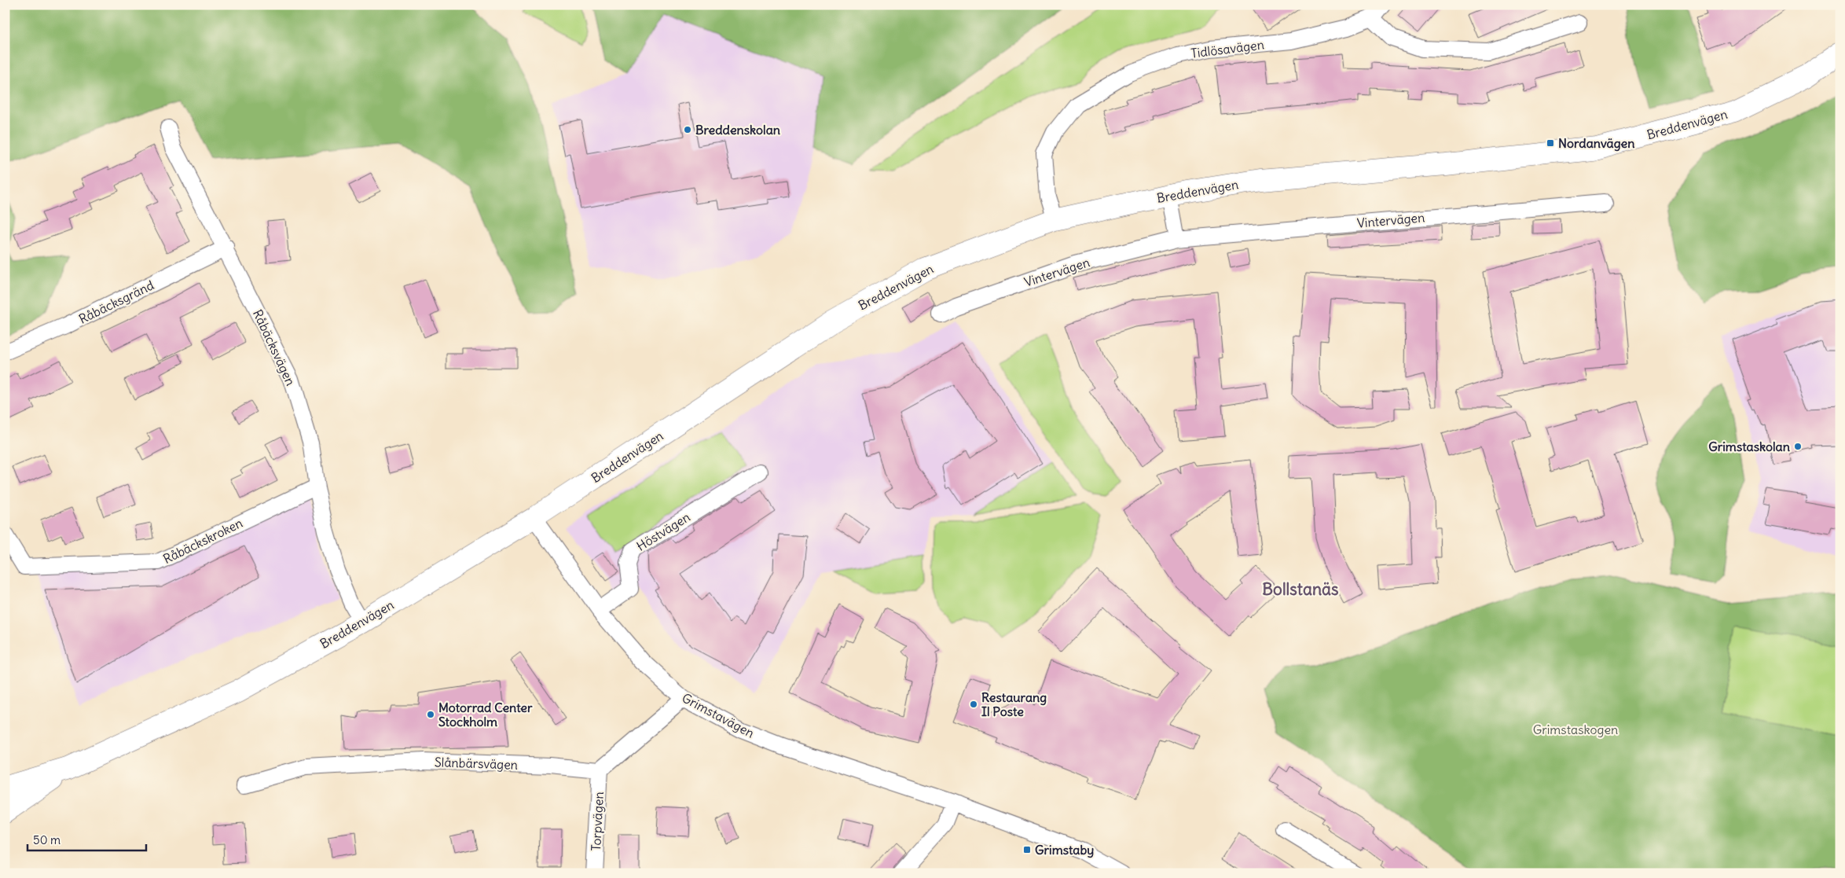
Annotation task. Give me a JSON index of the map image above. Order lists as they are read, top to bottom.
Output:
{
  "streets": {
    "street": [
      "Tidlösavägen",
      "Breddenvägen",
      "Vintervägen",
      "Råbäcksgränd",
      "Råbäcksvägen",
      "Höstvägen",
      "Råbäckskroken",
      "Grimstavägen",
      "Slånbärsvägen",
      "Torpvägen"
    ]
  },
  "crossings": [
    ["Tidlösavägen", "Breddenvägen"],
    ["Breddenvägen", "Råbäcksvägen"],
    ["Breddenvägen", "Grimstavägen"],
    ["Råbäcksgränd", "Råbäcksvägen"],
    ["Råbäcksvägen", "Råbäckskroken"],
    ["Höstvägen", "Grimstavägen"],
    ["Slånbärsvägen", "Torpvägen"]
  ],
  "districts": ["Bollstanäs"],
  "parks": ["Grimstaskogen"],
  "places": {
    "other": [
      "Breddenskolan",
      "Grimstaskolan",
      "Restaurang Il Poste",
      "Motorrad Center Stockholm"
    ],
    "transit": ["Nordanvägen", "Grimstaby"]
  },
  "scale_bar": "50 m"
}
